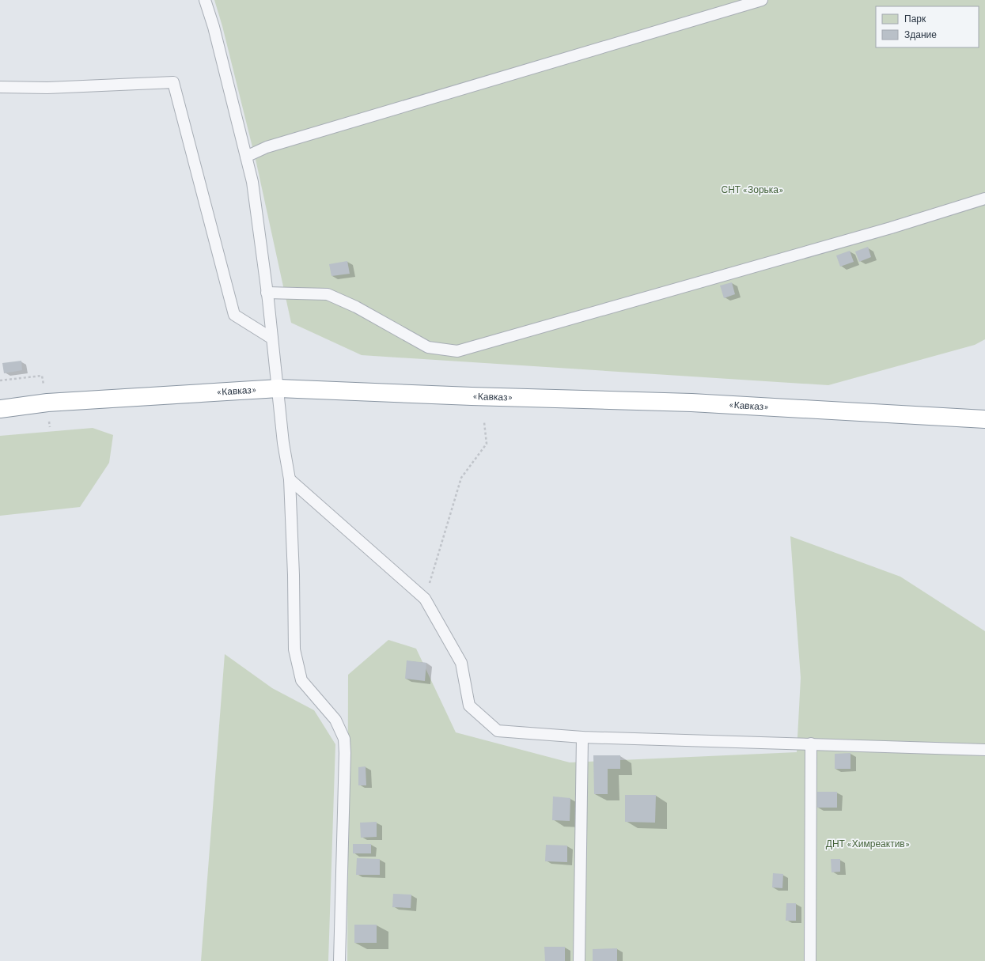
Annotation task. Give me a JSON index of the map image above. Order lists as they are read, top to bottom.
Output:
{
  "streets": {
    "highway": ["«Кавказ»"]
  },
  "parks": ["СНТ «Зорька»", "ДНТ «Химреактив»"],
  "legend": ["Парк", "Здание"]
}
